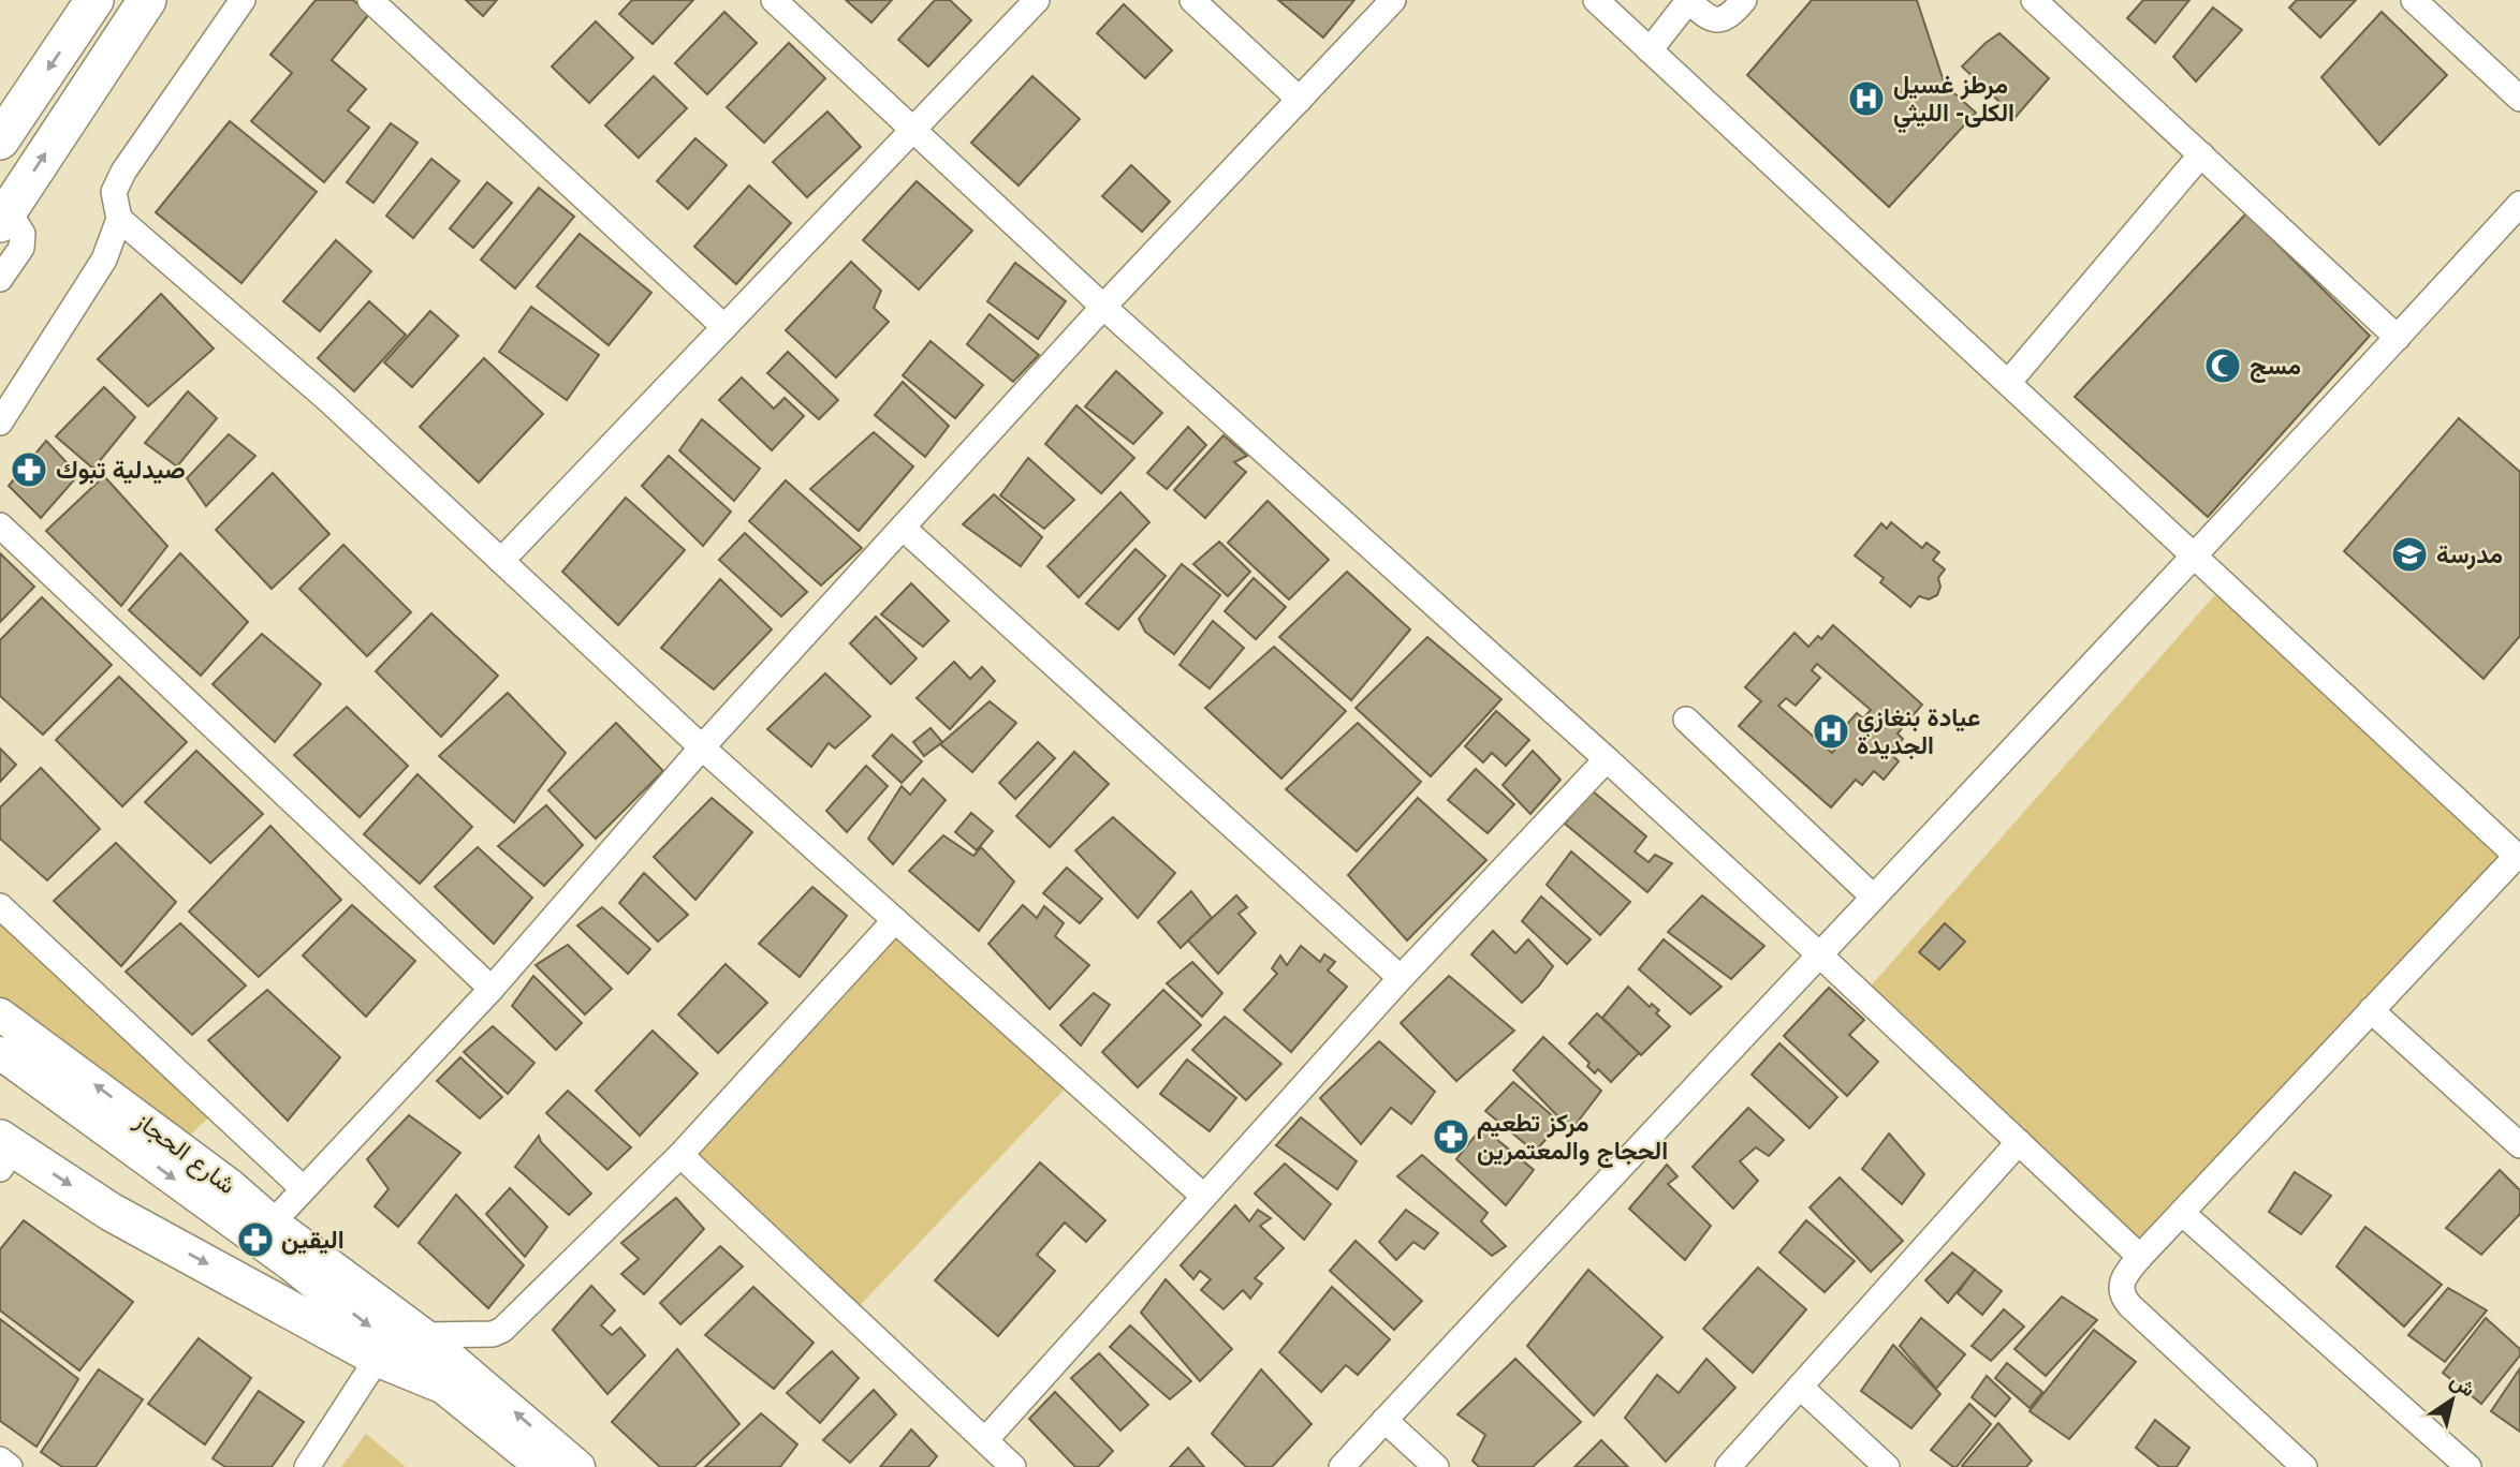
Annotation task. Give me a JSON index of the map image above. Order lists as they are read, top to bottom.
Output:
{
  "streets": {
    "main road": ["شارع الحجاز"]
  },
  "places": {
    "hospital": ["مرطز غسيل الكلى- الليثي", "عيادة بنغازي الجديدة"],
    "mosque": ["مسج"],
    "pharmacy": ["صيدلية تبوك", "مركز تطعيم الحجاج والمعتمرين", "اليقين"],
    "school or university": ["مدرسة"]
  },
  "north": "top right"
}
